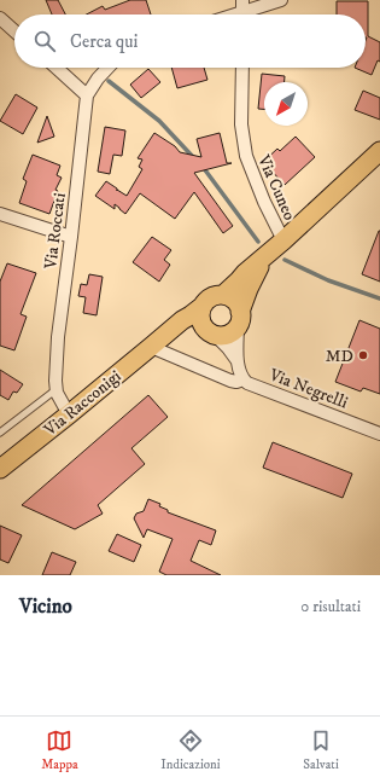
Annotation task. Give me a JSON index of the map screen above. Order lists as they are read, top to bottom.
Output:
{
  "streets": {
    "main road": ["Via Racconigi"],
    "street": ["Via Cuneo", "Via Roccati", "Via Negrelli"]
  },
  "crossings": [
    ["Via Roccati", "Via Racconigi"],
    ["Via Negrelli", "Via Racconigi"]
  ],
  "places": ["MD"],
  "north": "bottom left",
  "page": {
    "search": "Cerca qui",
    "heading": ["Vicino", "0 risultati"],
    "nav": ["Mappa", "Indicazioni", "Salvati"]
  }
}
